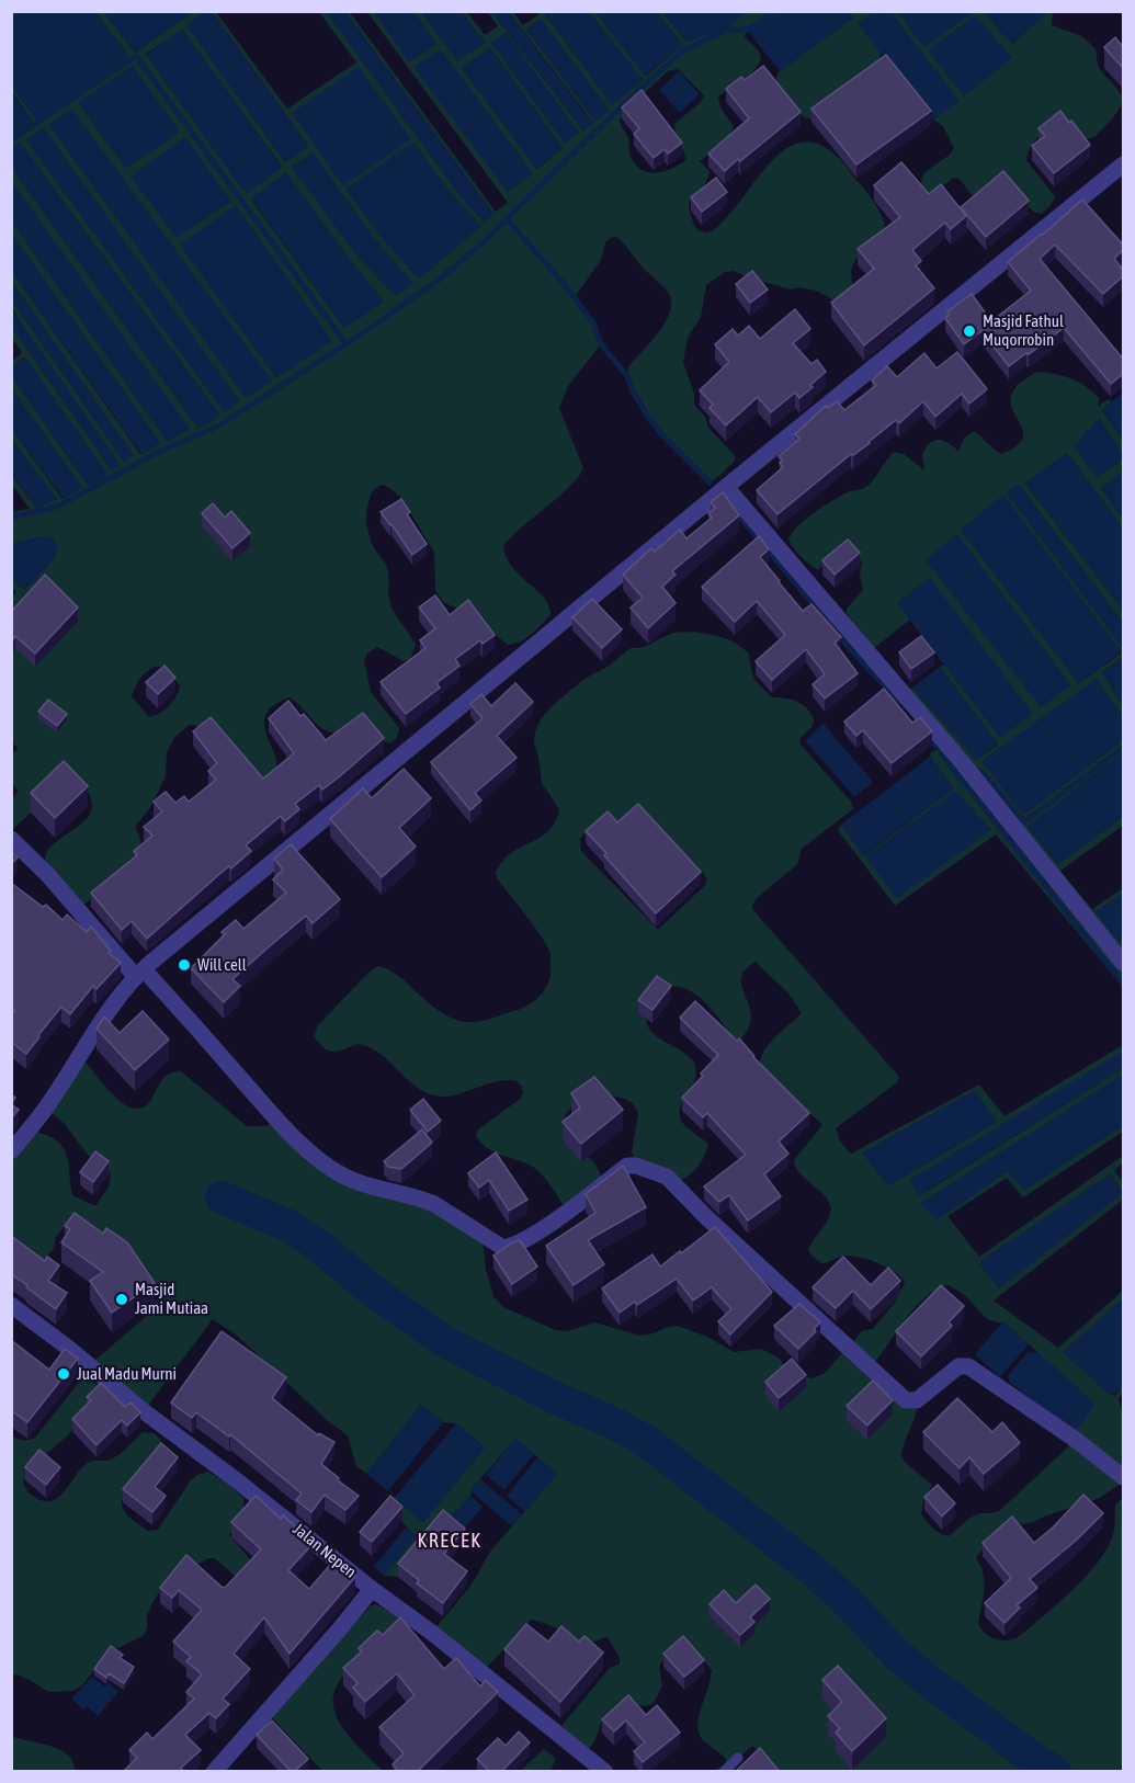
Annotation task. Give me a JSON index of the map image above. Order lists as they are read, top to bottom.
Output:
{
  "streets": {
    "street": ["Jalan Nepen"]
  },
  "districts": ["KRECEK"],
  "places": [
    "Masjid Fathul Muqorrobin",
    "Will cell",
    "Masjid Jami Mutiaa",
    "Jual Madu Murni"
  ]
}
